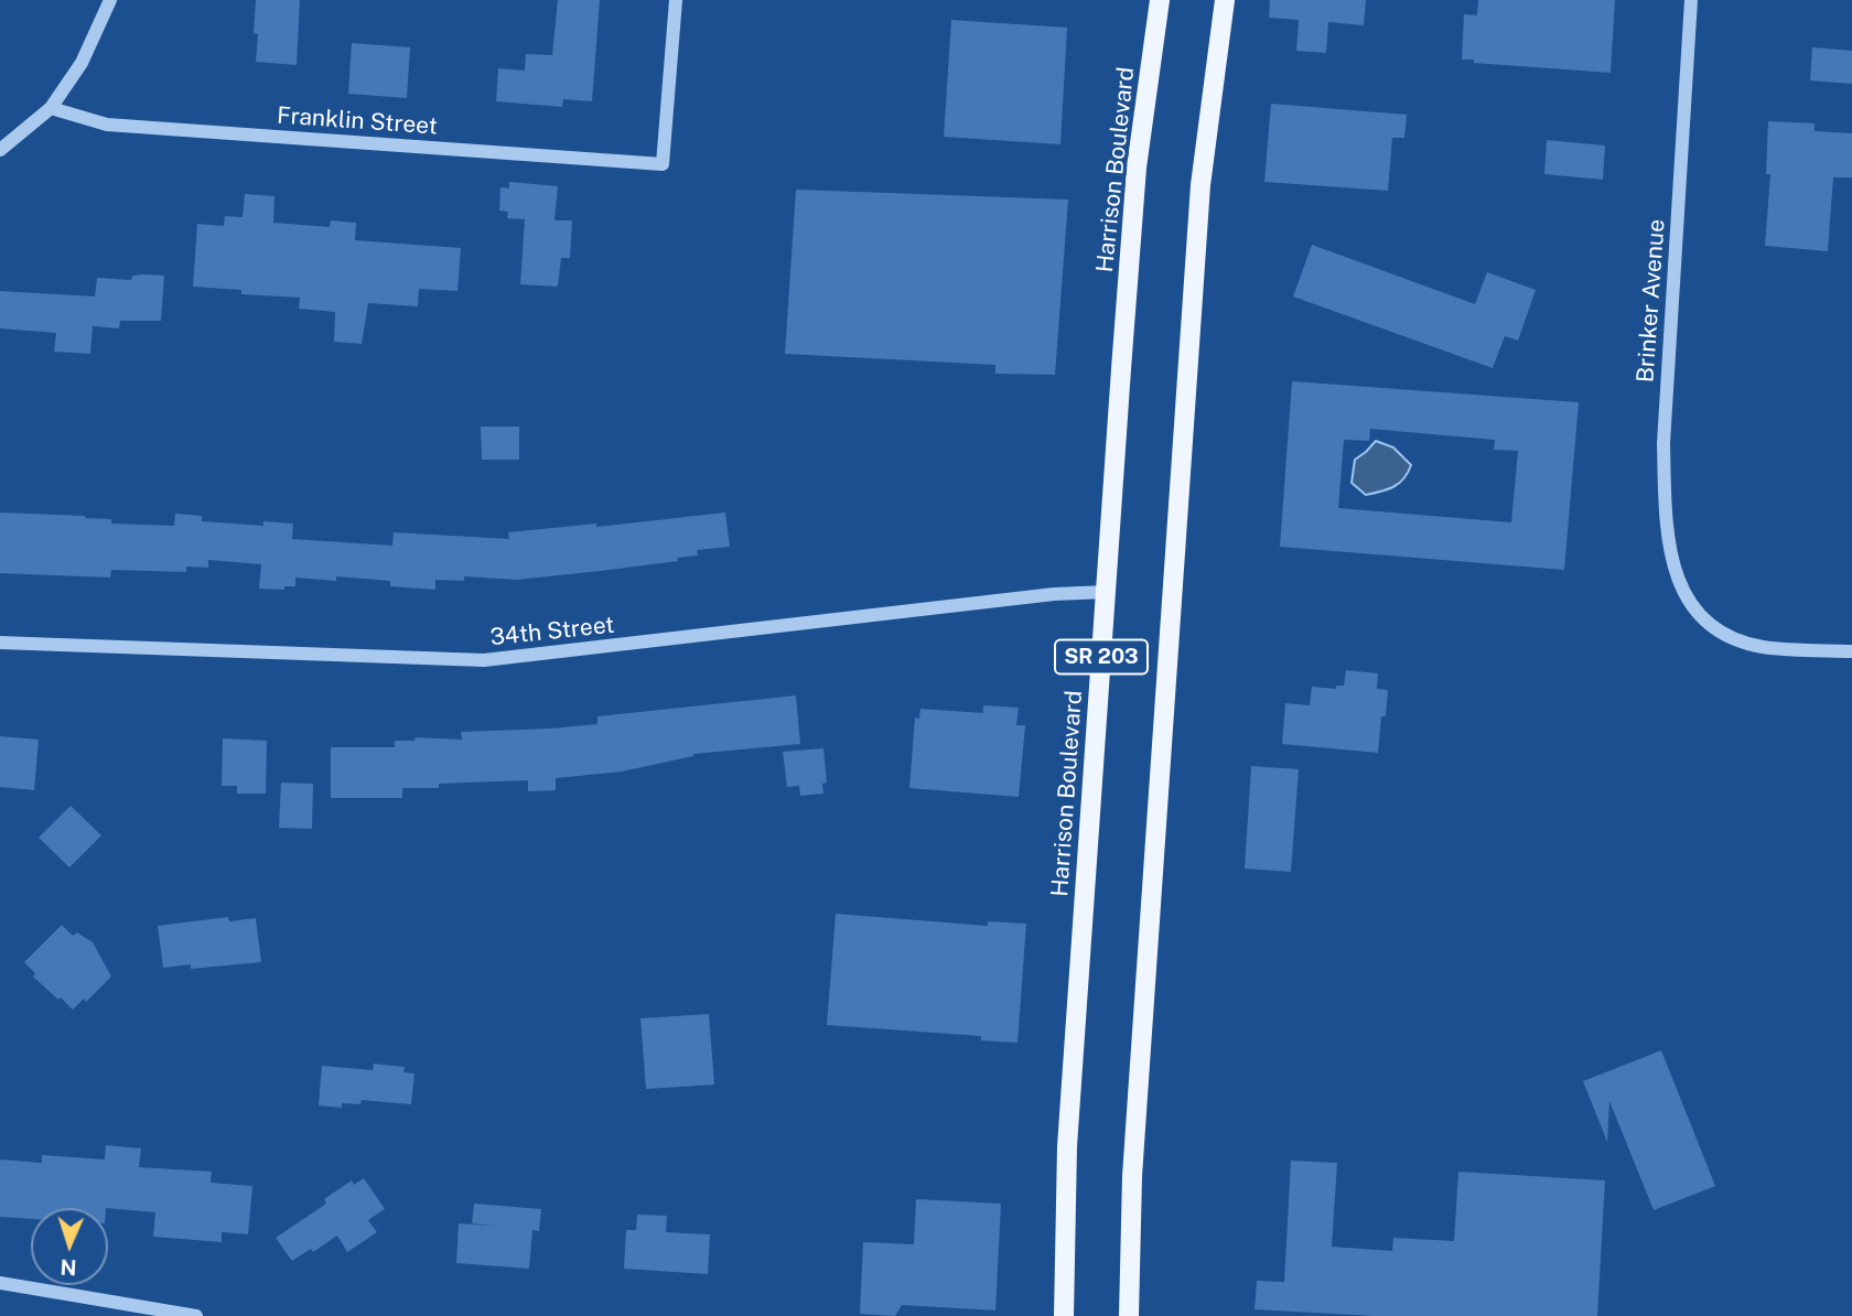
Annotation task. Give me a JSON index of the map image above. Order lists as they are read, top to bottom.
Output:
{
  "streets": {
    "main road": ["Harrison Boulevard", "SR 203"],
    "street": ["Franklin Street", "Brinker Avenue", "34th Street"]
  },
  "crossings": [
    ["Harrison Boulevard", "34th Street"]
  ],
  "north": "bottom"
}
